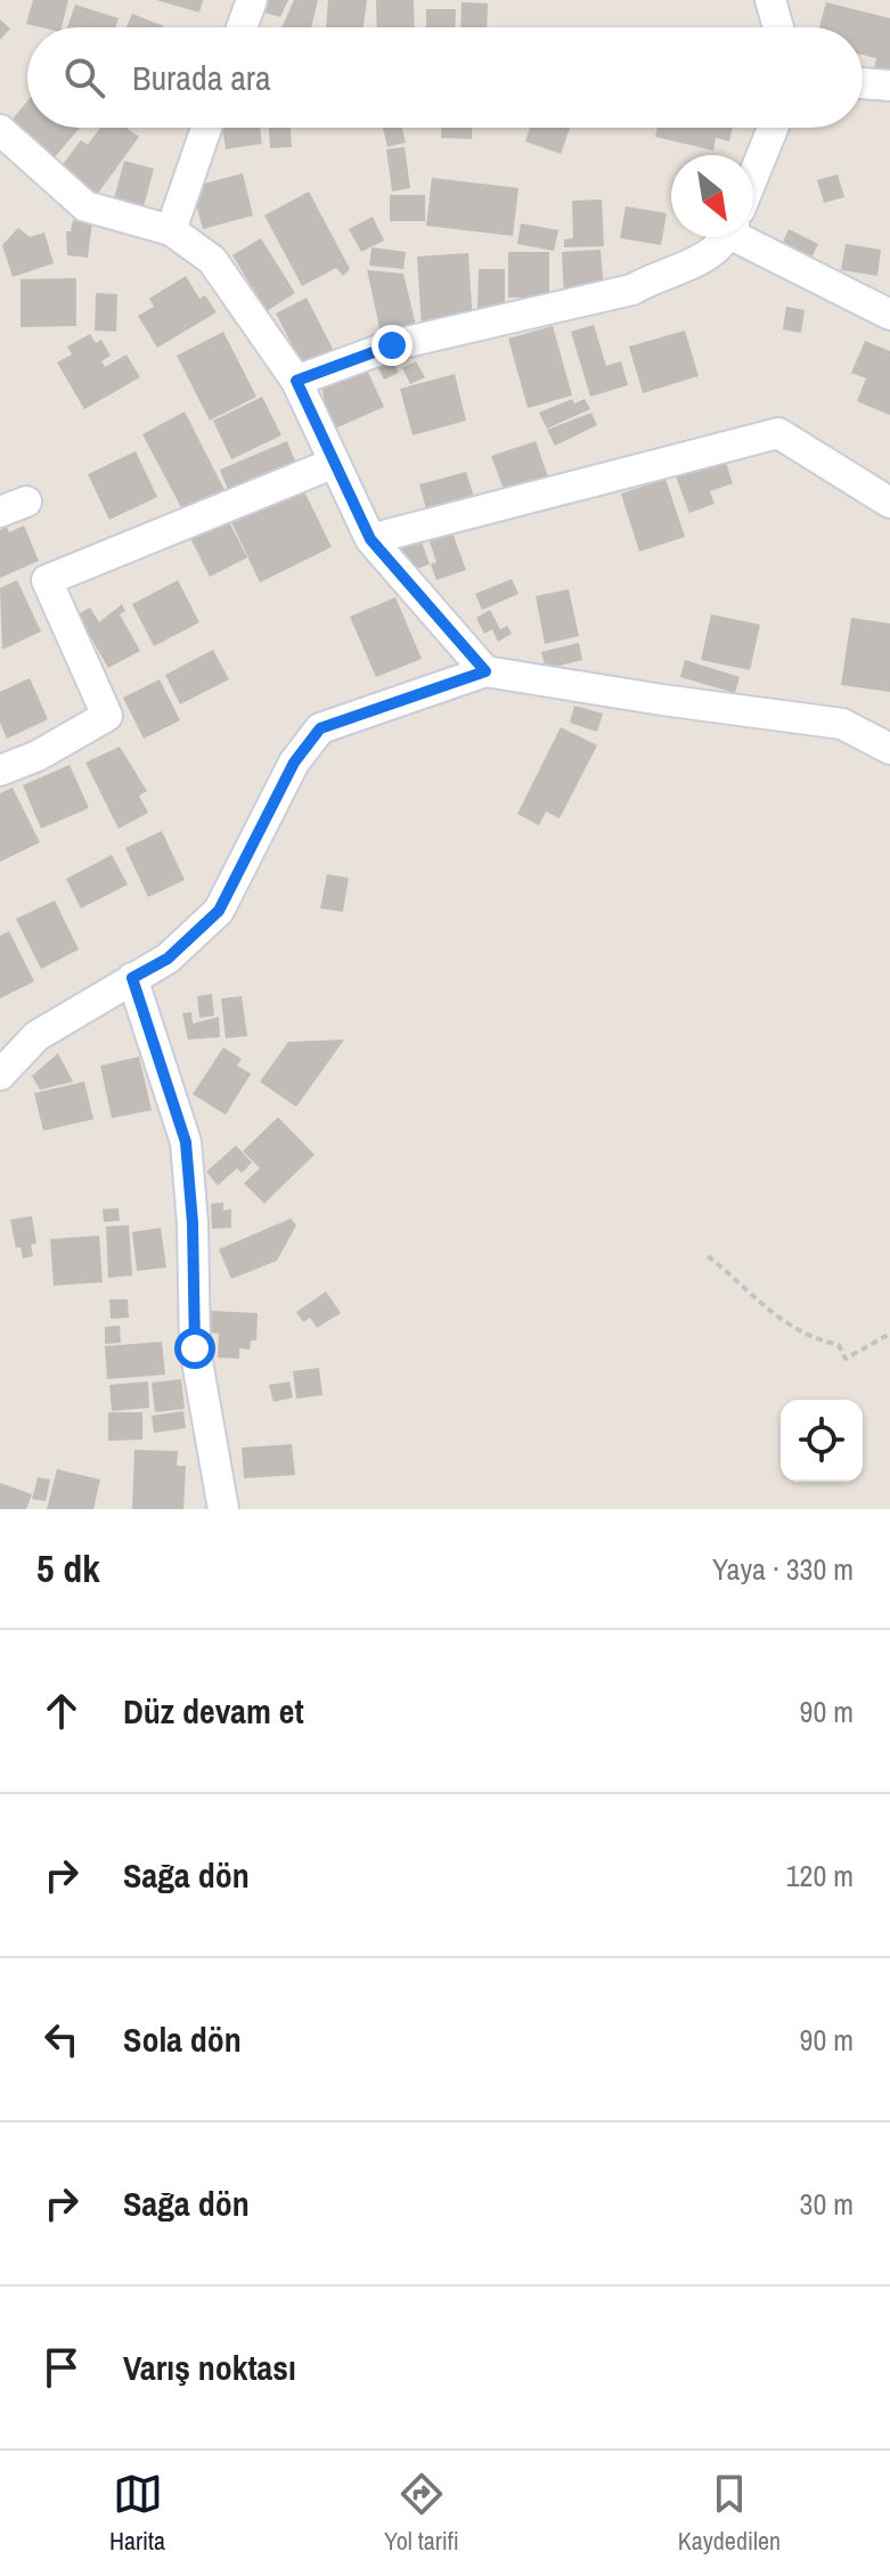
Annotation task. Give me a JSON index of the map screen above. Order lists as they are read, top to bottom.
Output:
{
  "north": "bottom right",
  "page": {
    "search": "Burada ara",
    "heading": ["5 dk", "Yaya · 330 m"],
    "list": [
      ["Düz devam et", "90 m"],
      ["Sağa dön", "120 m"],
      ["Sola dön", "90 m"],
      ["Sağa dön", "30 m"],
      "Varış noktası"
    ],
    "nav": ["Harita", "Yol tarifi", "Kaydedilen"]
  }
}
